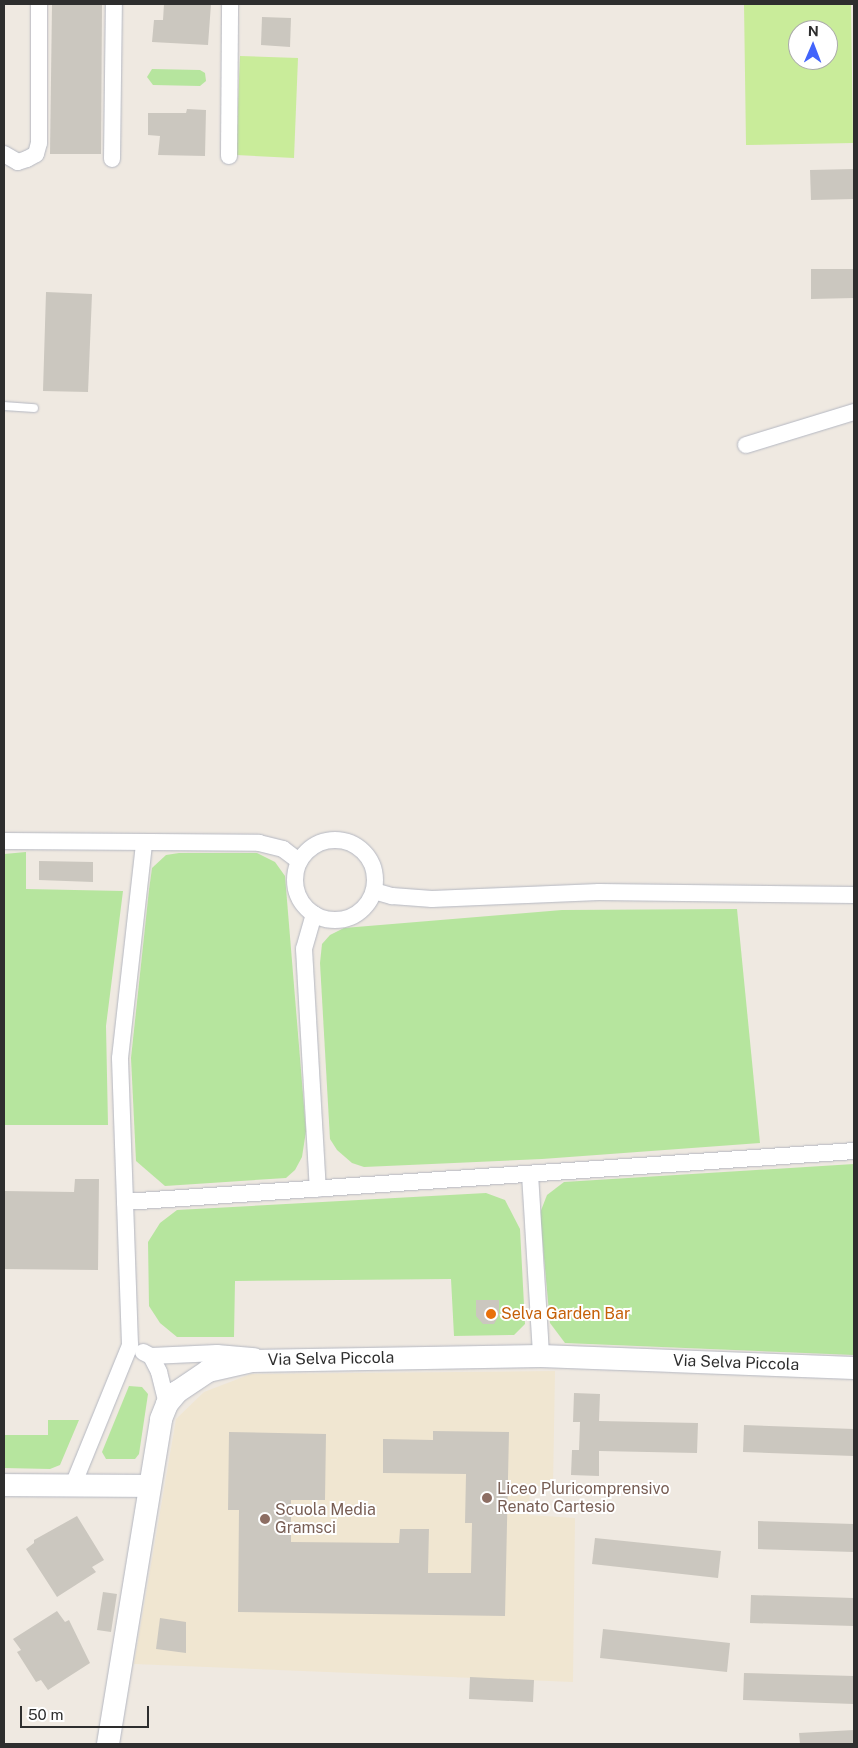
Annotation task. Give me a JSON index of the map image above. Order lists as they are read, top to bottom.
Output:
{
  "streets": {
    "street": ["Via Selva Piccola"]
  },
  "places": ["Selva Garden Bar", "Liceo Pluricomprensivo Renato Cartesio", "Scuola Media Gramsci"],
  "scale_bar": "50 m",
  "north": "top"
}
